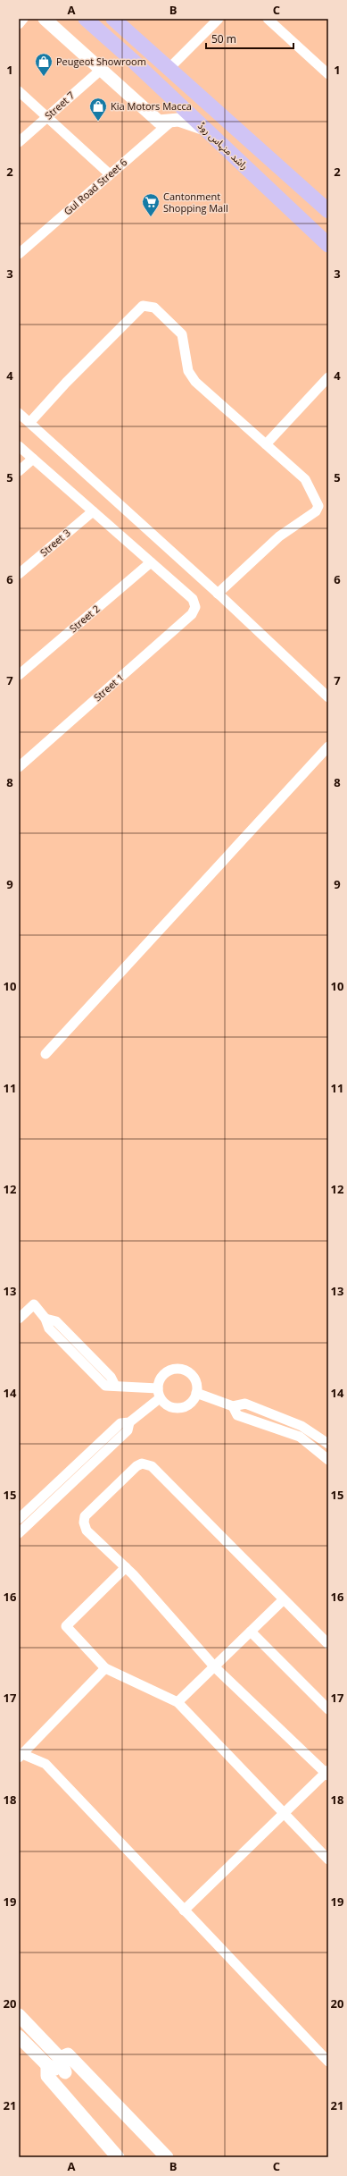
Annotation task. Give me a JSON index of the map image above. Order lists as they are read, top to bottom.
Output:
{
  "streets": {
    "main road": ["راشد منہاس روڈ"],
    "street": [
      "Street 7",
      "Gul Road Street 6",
      "Street 3",
      "Street 2",
      "Street 1"
    ]
  },
  "crossings": [
    ["Street 2", "Street 1"]
  ],
  "places": {
    "shop": ["Peugeot Showroom", "Kia Motors Macca"],
    "supermarket": ["Cantonment Shopping Mall"]
  },
  "scale_bar": "50 m",
  "grid": {
    "columns": ["A", "B", "C"],
    "rows": [
      "1",
      "2",
      "3",
      "4",
      "5",
      "6",
      "7",
      "8",
      "9",
      "10",
      "11",
      "12",
      "13",
      "14",
      "15",
      "16",
      "17",
      "18",
      "19",
      "20",
      "21"
    ]
  }
}
